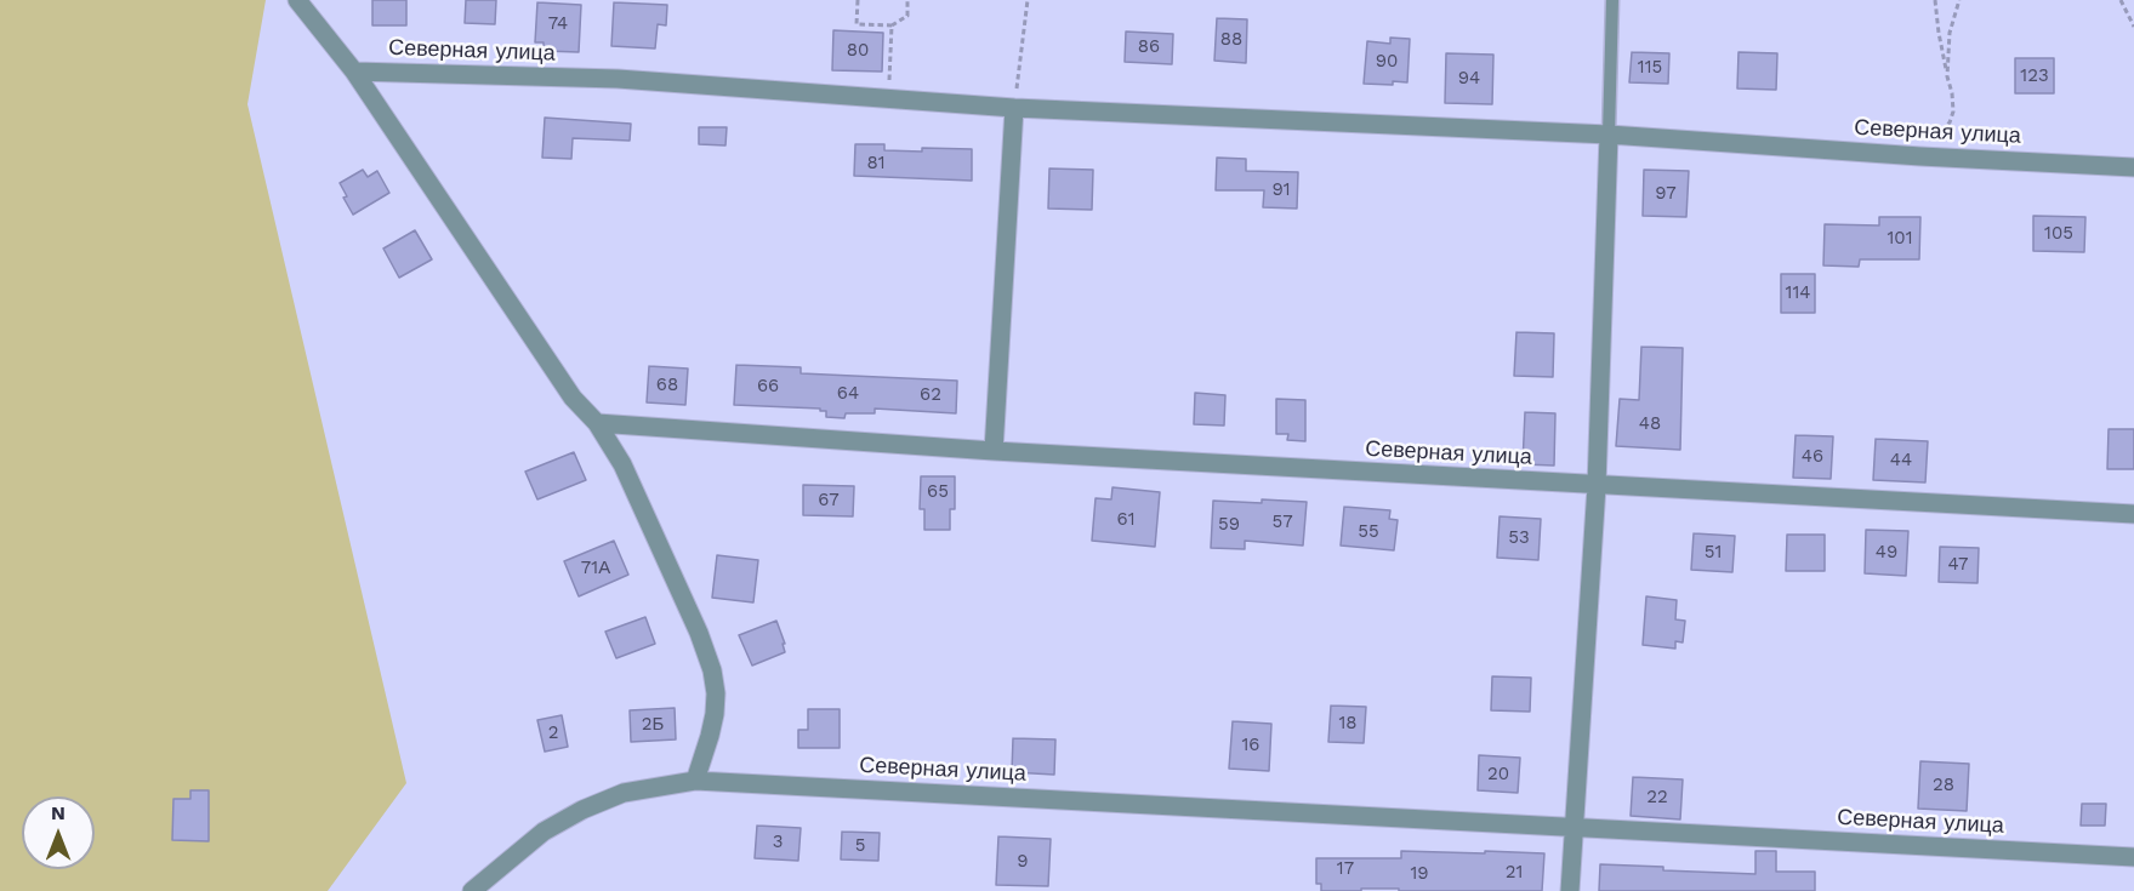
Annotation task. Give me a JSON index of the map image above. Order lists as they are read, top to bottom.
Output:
{
  "streets": {
    "street": ["Северная улица"]
  },
  "house_numbers": [
    "74",
    "88",
    "86",
    "80",
    "90",
    "115",
    "123",
    "94",
    "81",
    "91",
    "97",
    "105",
    "101",
    "114",
    "68",
    "66",
    "64",
    "62",
    "48",
    "46",
    "44",
    "65",
    "67",
    "61",
    "57",
    "59",
    "55",
    "53",
    "51",
    "49",
    "47",
    "71А",
    "18",
    "2Б",
    "2",
    "16",
    "20",
    "28",
    "22",
    "3",
    "5",
    "9",
    "17",
    "21",
    "19"
  ],
  "north": "top"
}
